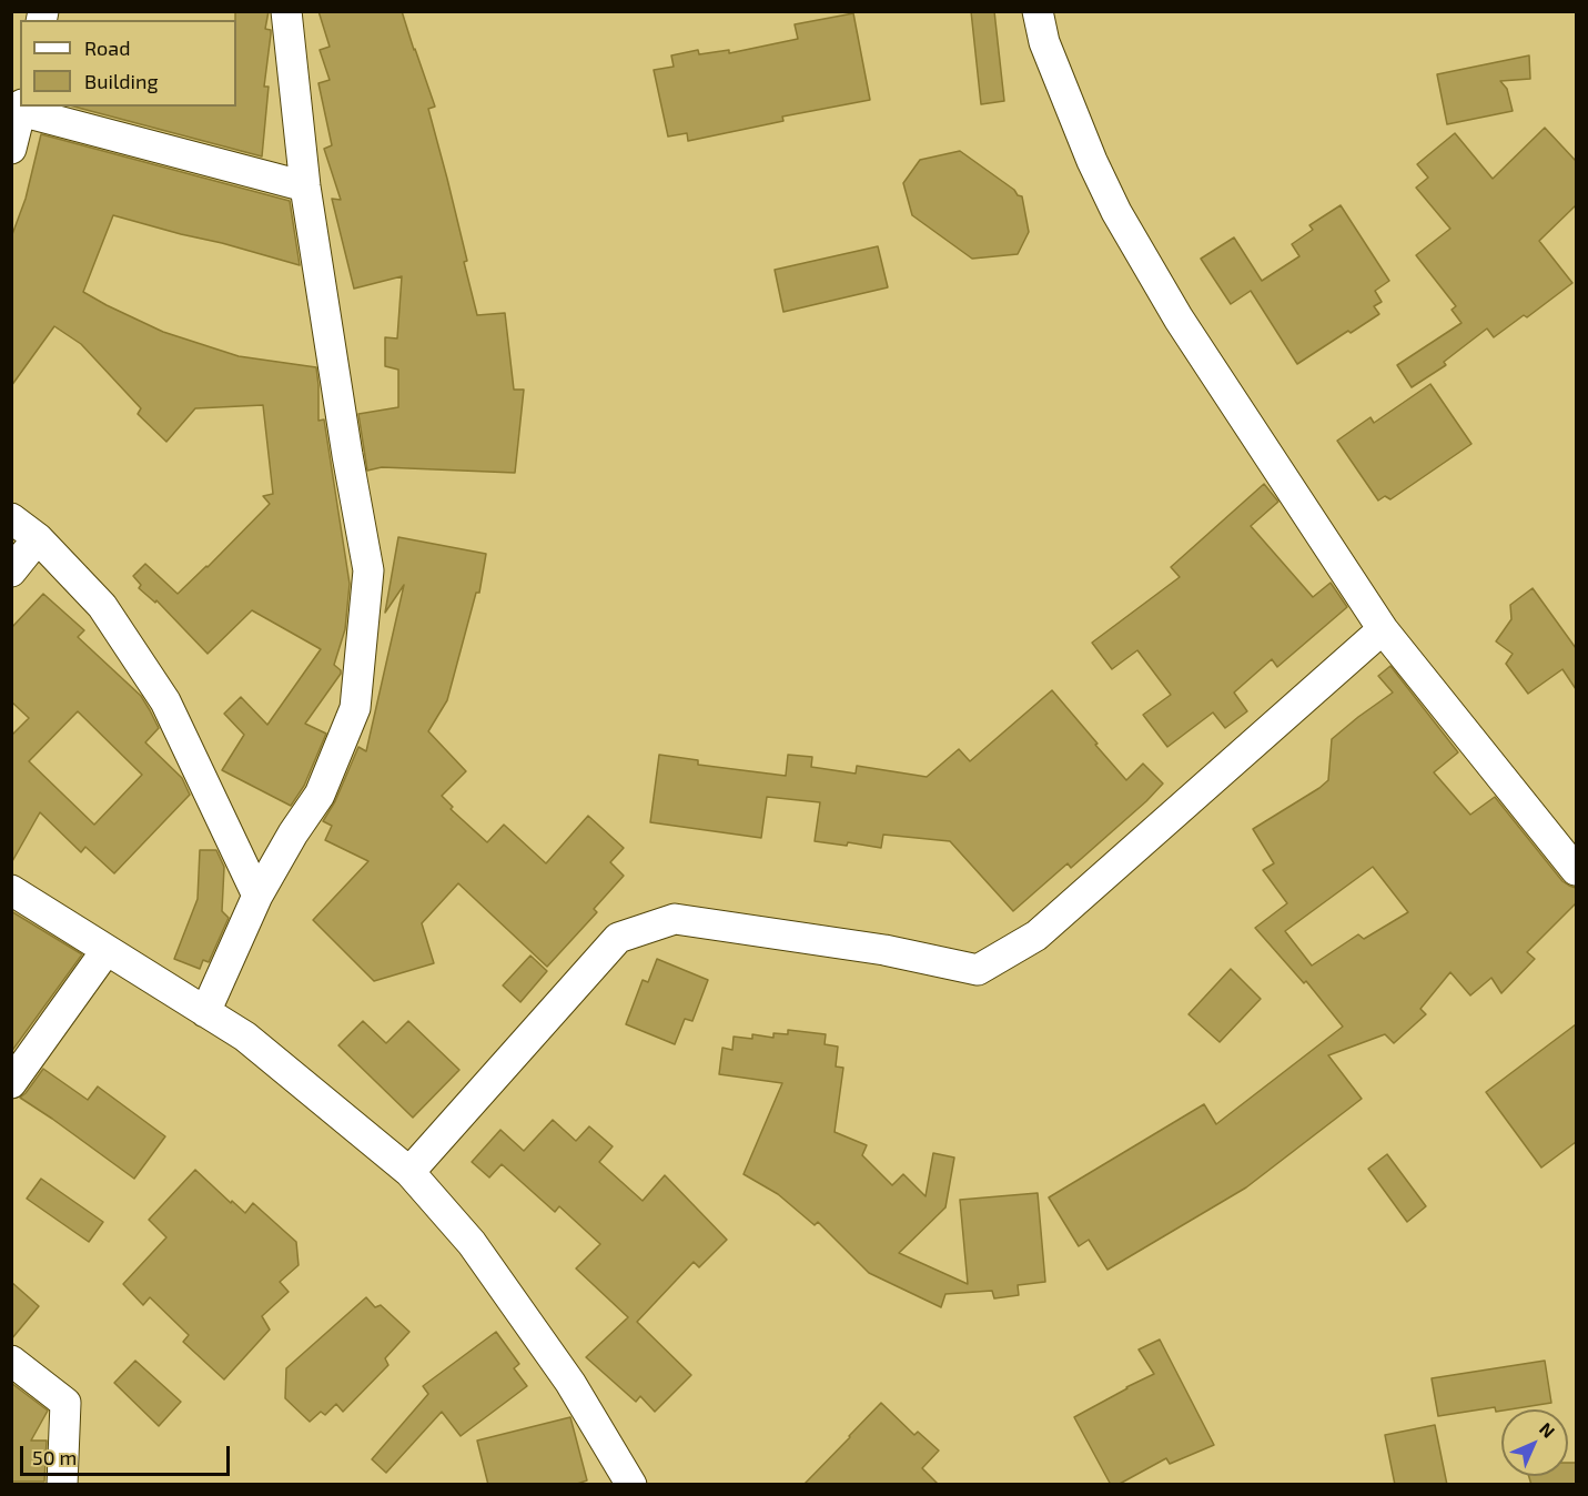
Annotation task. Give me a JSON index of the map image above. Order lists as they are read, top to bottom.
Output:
{
  "legend": ["Road", "Building"],
  "scale_bar": "50 m",
  "north": "top right"
}
